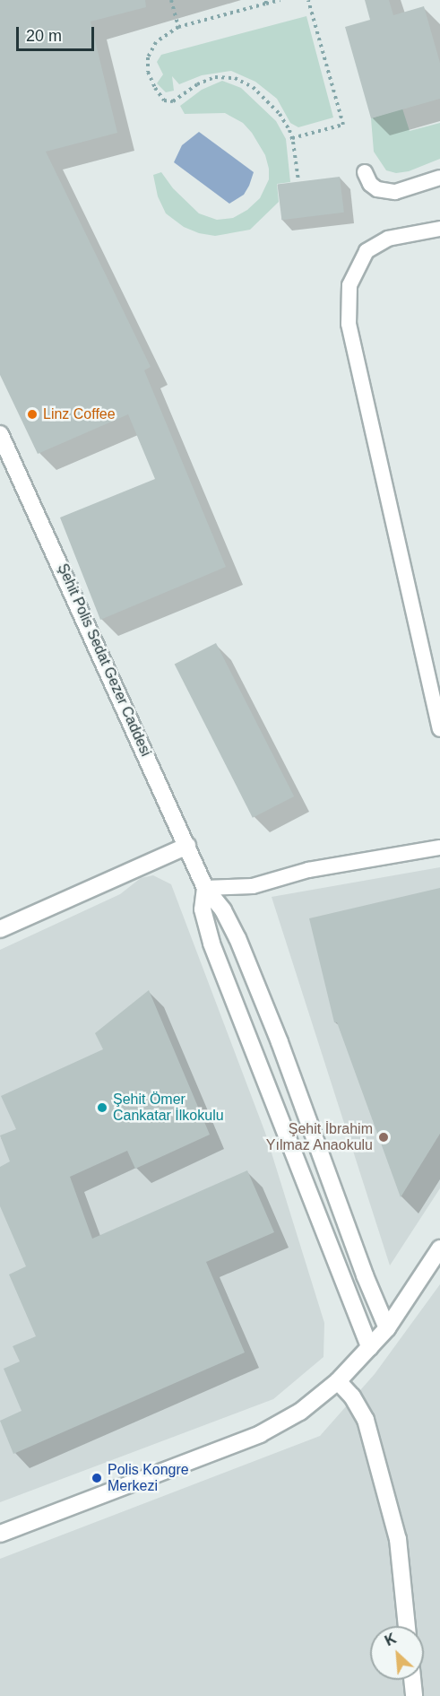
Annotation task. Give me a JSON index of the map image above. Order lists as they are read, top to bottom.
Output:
{
  "streets": {
    "street": ["Şehit Polis Sedat Gezer Caddesi"]
  },
  "places": [
    "Linz Coffee",
    "Şehit Ömer Cankatar İlkokulu",
    "Şehit İbrahim Yılmaz Anaokulu",
    "Polis Kongre Merkezi"
  ],
  "scale_bar": "20 m",
  "north": "top left"
}
